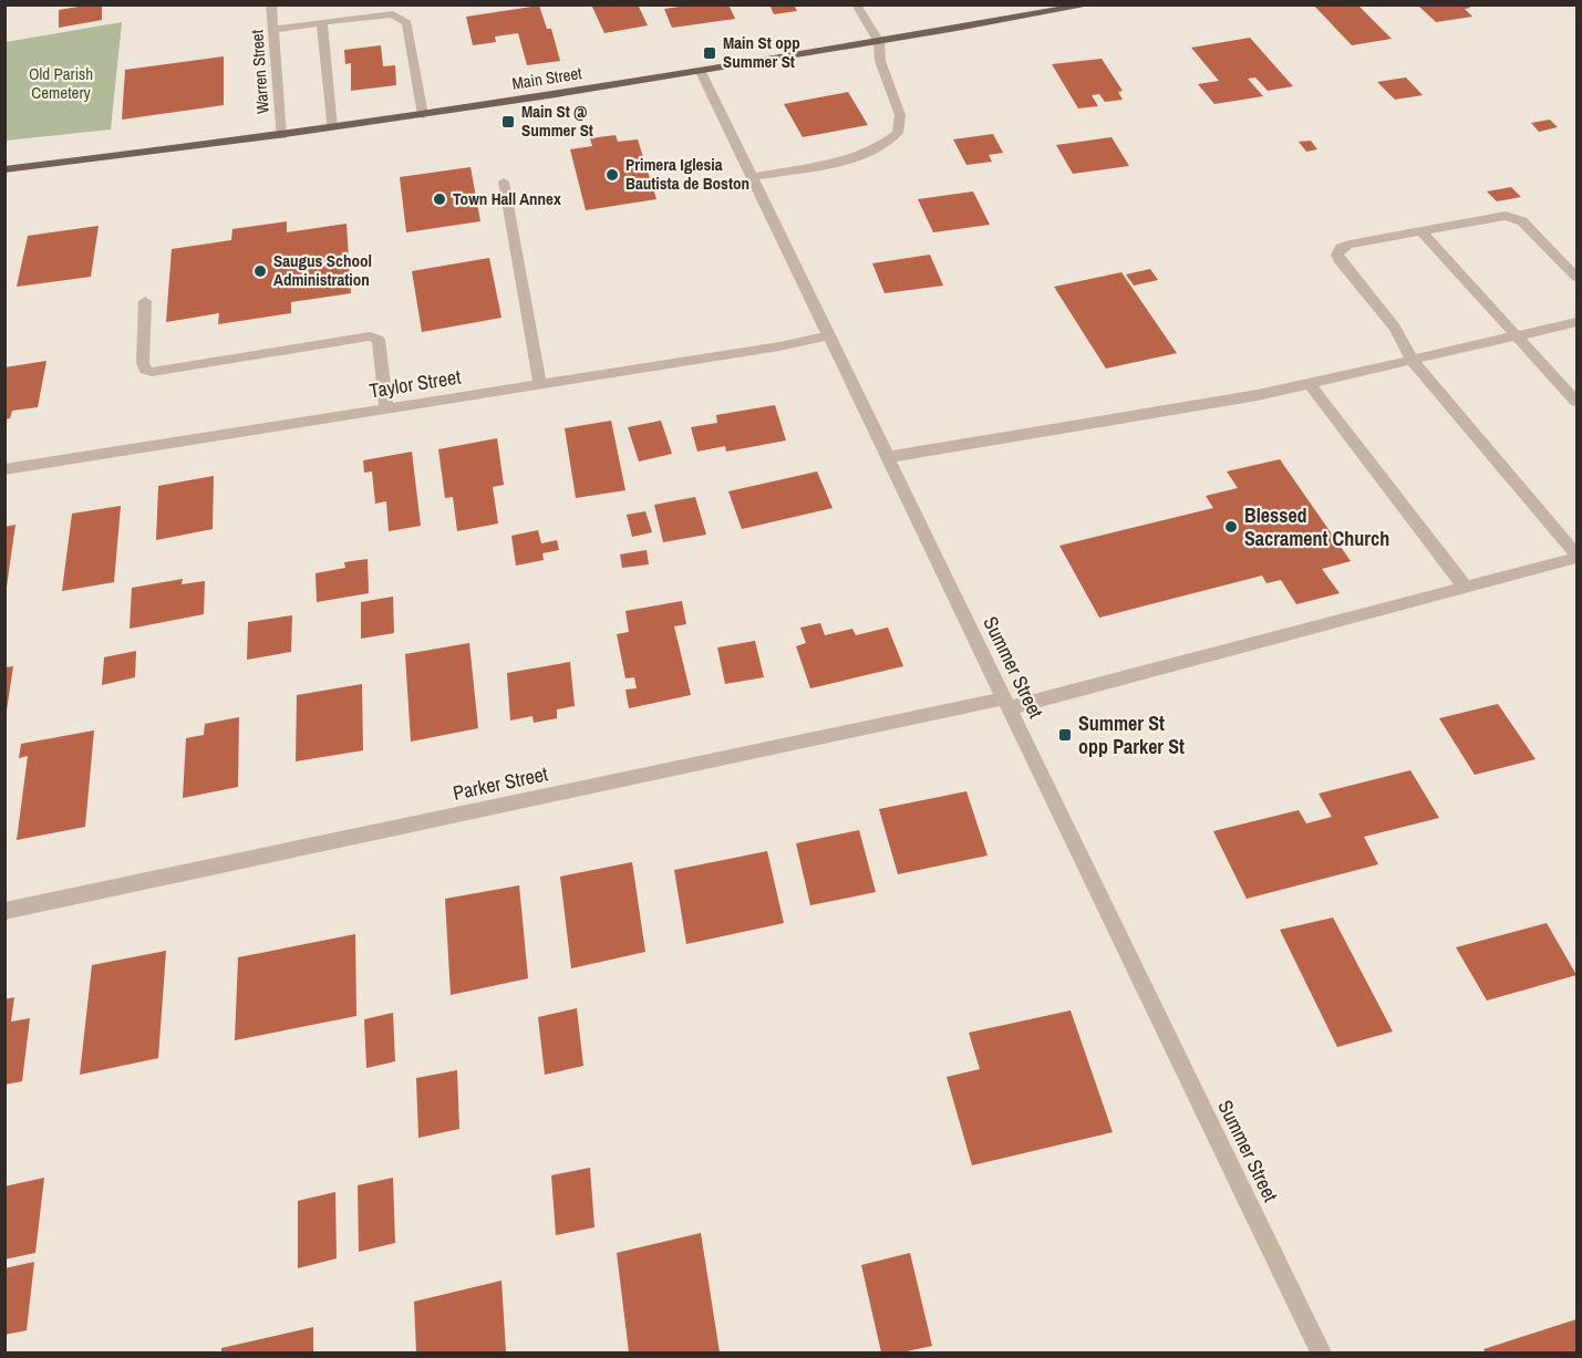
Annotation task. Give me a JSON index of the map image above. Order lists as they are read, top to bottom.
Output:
{
  "streets": {
    "main road": ["Main Street"],
    "street": [
      "Warren Street",
      "Taylor Street",
      "Summer Street",
      "Parker Street"
    ]
  },
  "crossings": [
    ["Warren Street", "Main Street"],
    ["Main Street", "Summer Street"],
    ["Taylor Street", "Summer Street"],
    ["Summer Street", "Parker Street"]
  ],
  "parks": ["Old Parish Cemetery"],
  "places": {
    "transit": ["Main St opp Summer St", "Main St @ Summer St", "Summer St opp Parker St"],
    "other": [
      "Primera Iglesia Bautista de Boston",
      "Town Hall Annex",
      "Saugus School Administration",
      "Blessed Sacrament Church"
    ]
  }
}
